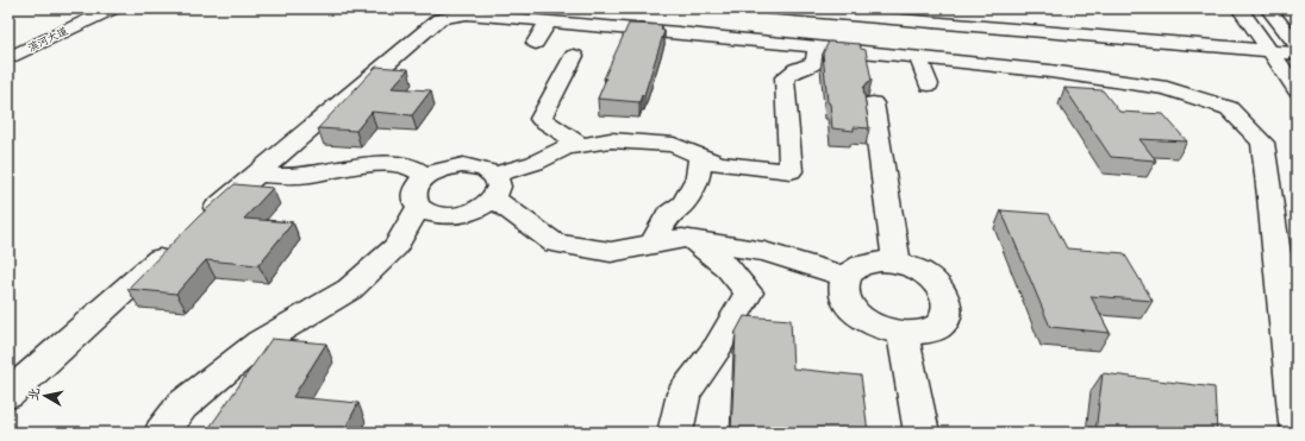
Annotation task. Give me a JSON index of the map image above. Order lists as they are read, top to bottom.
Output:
{
  "streets": {
    "street": ["滨河大道"]
  },
  "north": "left"
}
